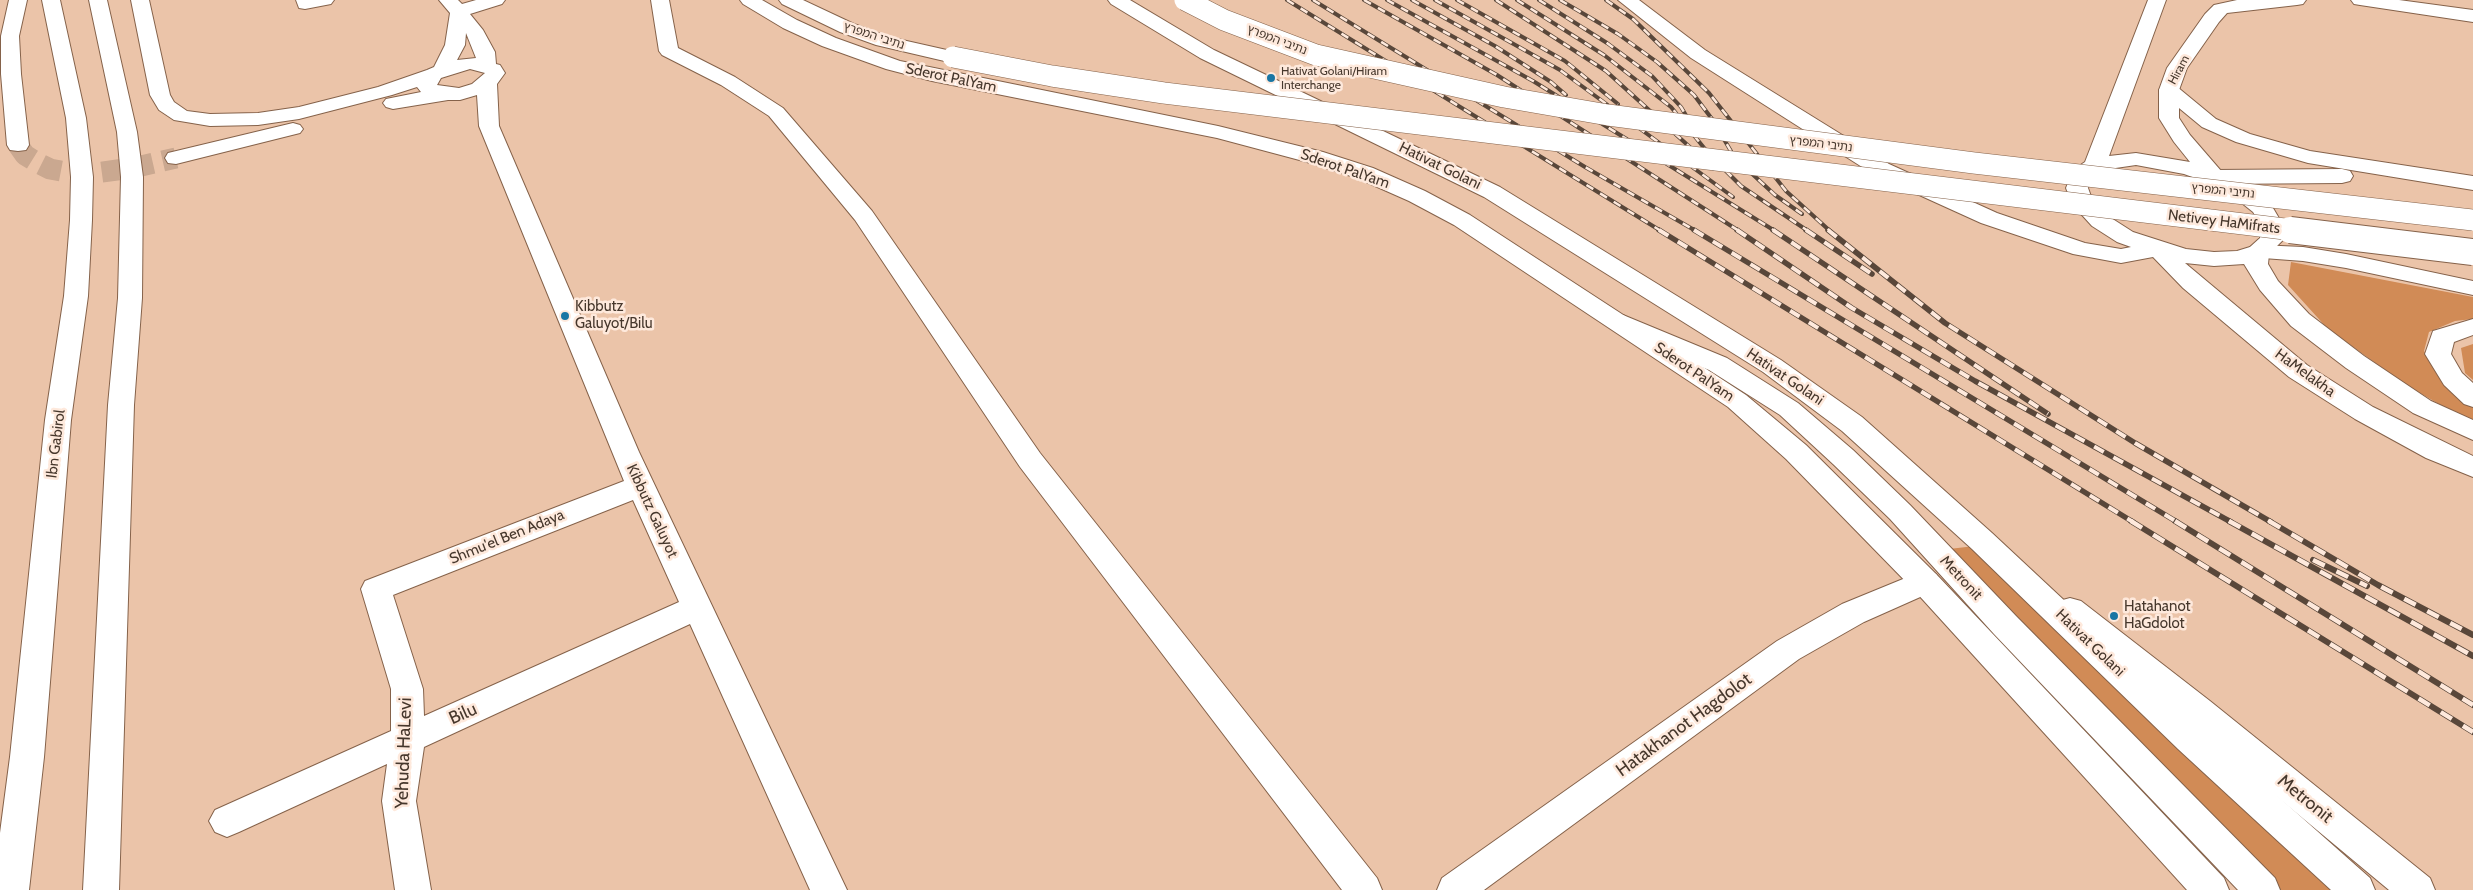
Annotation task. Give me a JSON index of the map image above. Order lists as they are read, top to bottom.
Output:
{
  "streets": {
    "main road": [
      "נתיבי המפרץ",
      "Hiram",
      "Sderot PalYam",
      "Hativat Golani",
      "Netivey HaMifrats",
      "HaMelakha",
      "Ibn Gabirol",
      "Kibbutz Galuyot",
      "Shmu'el Ben Adaya",
      "Metronit",
      "Bilu",
      "Hatakhanot Hagdolot",
      "Yehuda HaLevi"
    ]
  },
  "crossings": [
    ["נתיבי המפרץ", "Netivey HaMifrats"],
    ["Sderot PalYam", "Metronit"],
    ["Sderot PalYam", "Hatakhanot Hagdolot"],
    ["Hativat Golani", "Metronit"],
    ["Kibbutz Galuyot", "Shmu'el Ben Adaya"],
    ["Kibbutz Galuyot", "Bilu"],
    ["Shmu'el Ben Adaya", "Yehuda HaLevi"],
    ["Bilu", "Yehuda HaLevi"]
  ],
  "places": ["Hativat Golani/Hiram Interchange", "Kibbutz Galuyot/Bilu", "Hatahanot HaGdolot"]
}
